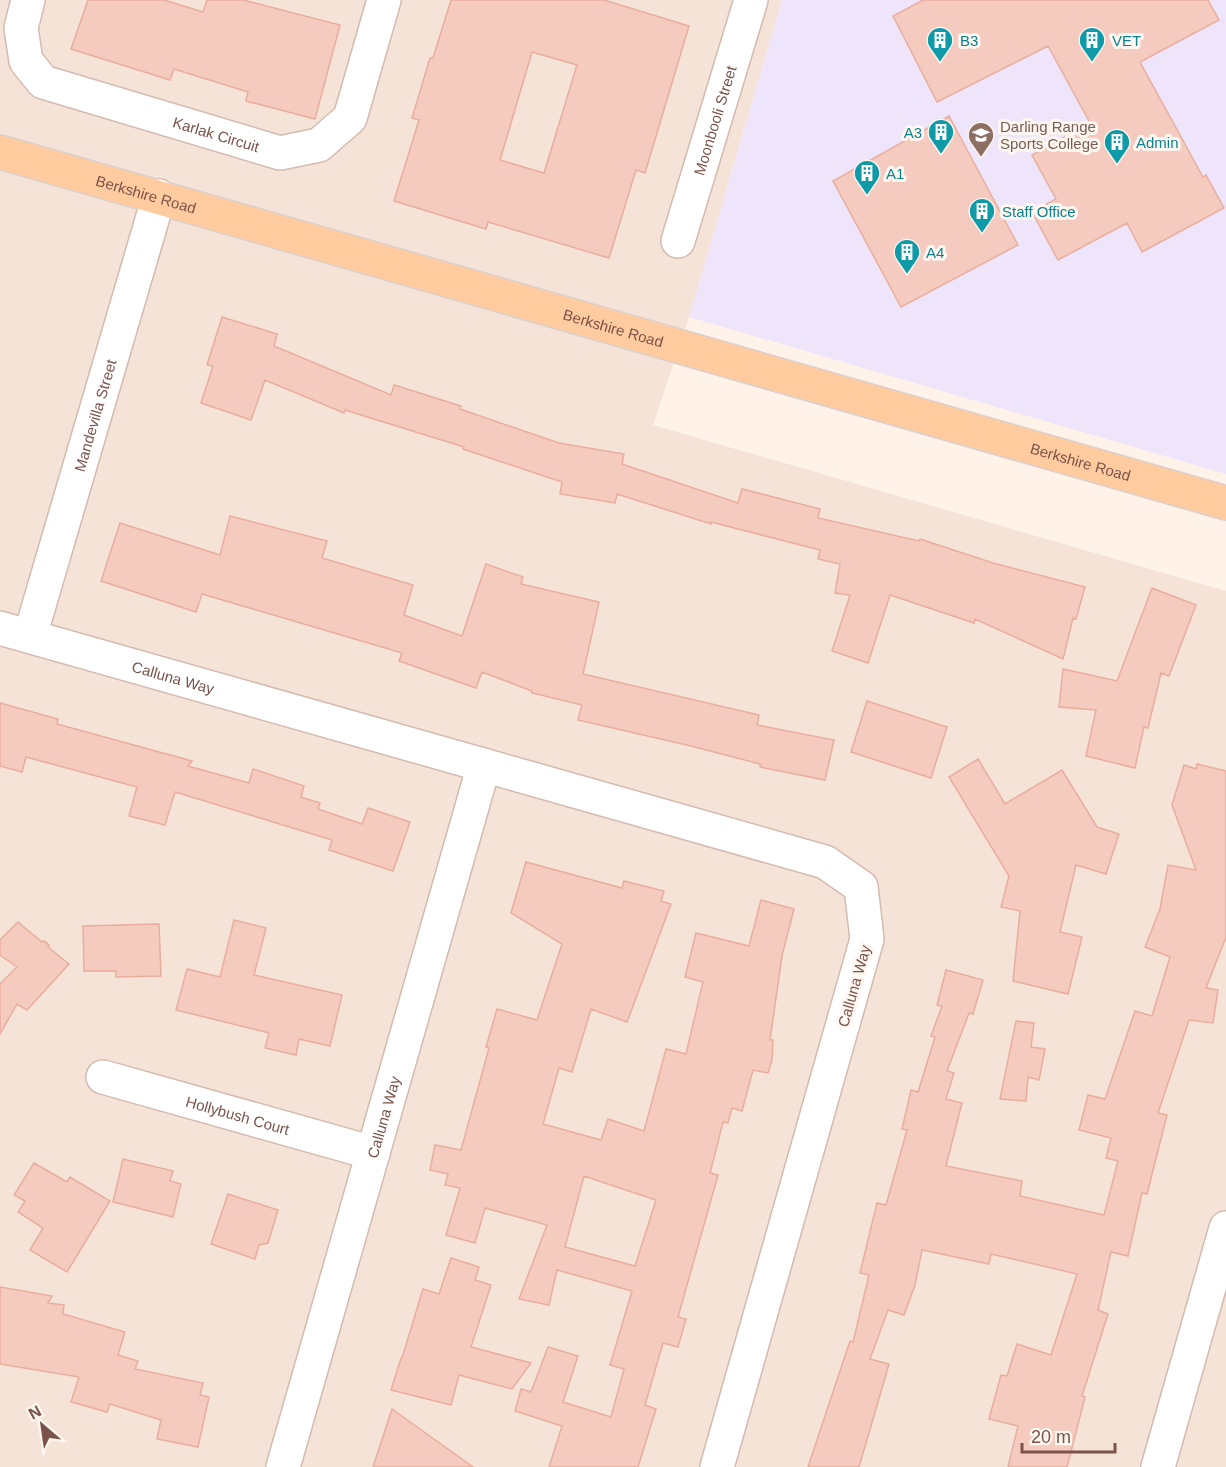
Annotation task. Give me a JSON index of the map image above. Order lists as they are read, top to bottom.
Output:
{
  "streets": {
    "main road": ["Berkshire Road"],
    "street": [
      "Moonbooli Street",
      "Karlak Circuit",
      "Mandevilla Street",
      "Calluna Way",
      "Hollybush Court"
    ]
  },
  "crossings": [
    ["Berkshire Road", "Mandevilla Street"],
    ["Mandevilla Street", "Calluna Way"],
    ["Calluna Way", "Hollybush Court"]
  ],
  "places": {
    "building": [
      "B3",
      "VET",
      "A3",
      "Admin",
      "A1",
      "Staff Office",
      "A4"
    ],
    "school or university": ["Darling Range Sports College"]
  },
  "scale_bar": "20 m",
  "north": "top left"
}
